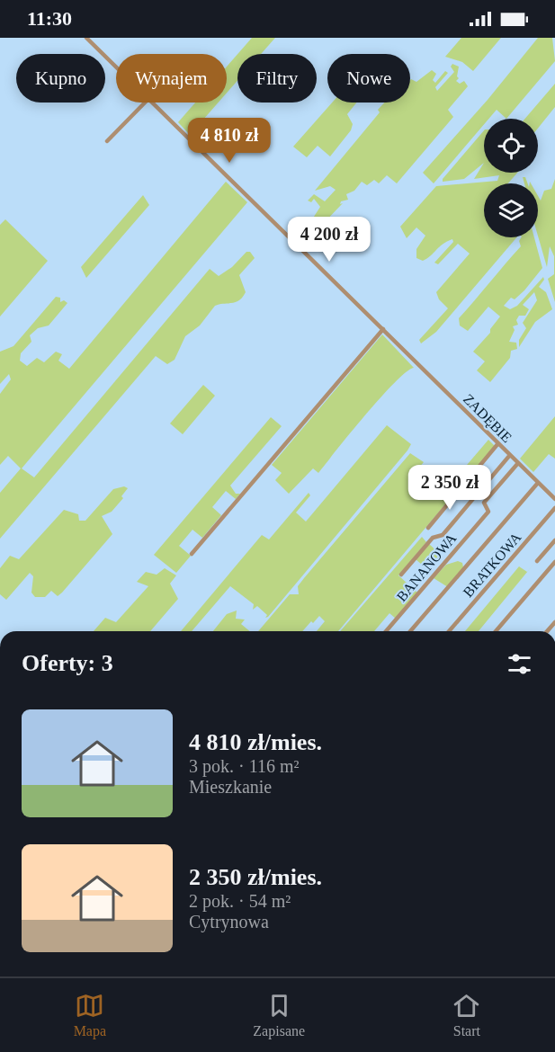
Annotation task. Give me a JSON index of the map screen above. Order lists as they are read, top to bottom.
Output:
{
  "streets": {
    "street": ["ZADĘBIE", "BRATKOWA", "BANANOWA"]
  },
  "crossings": [
    ["ZADĘBIE", "BANANOWA"]
  ],
  "page": {
    "status": "11:30",
    "chip": [
      "Kupno",
      "Wynajem",
      "Filtry",
      "Nowe"
    ],
    "price": ["4 810 zł", "4 200 zł", "2 350 zł"],
    "heading": "Oferty: 3",
    "list": [
      {
        "name": "4 810 zł/mies.",
        "note": "3 pok. · 116 m² · Mieszkanie"
      },
      {
        "name": "2 350 zł/mies.",
        "note": "2 pok. · 54 m² · Cytrynowa"
      }
    ],
    "tabs": ["Mapa", "Zapisane", "Start"]
  }
}
